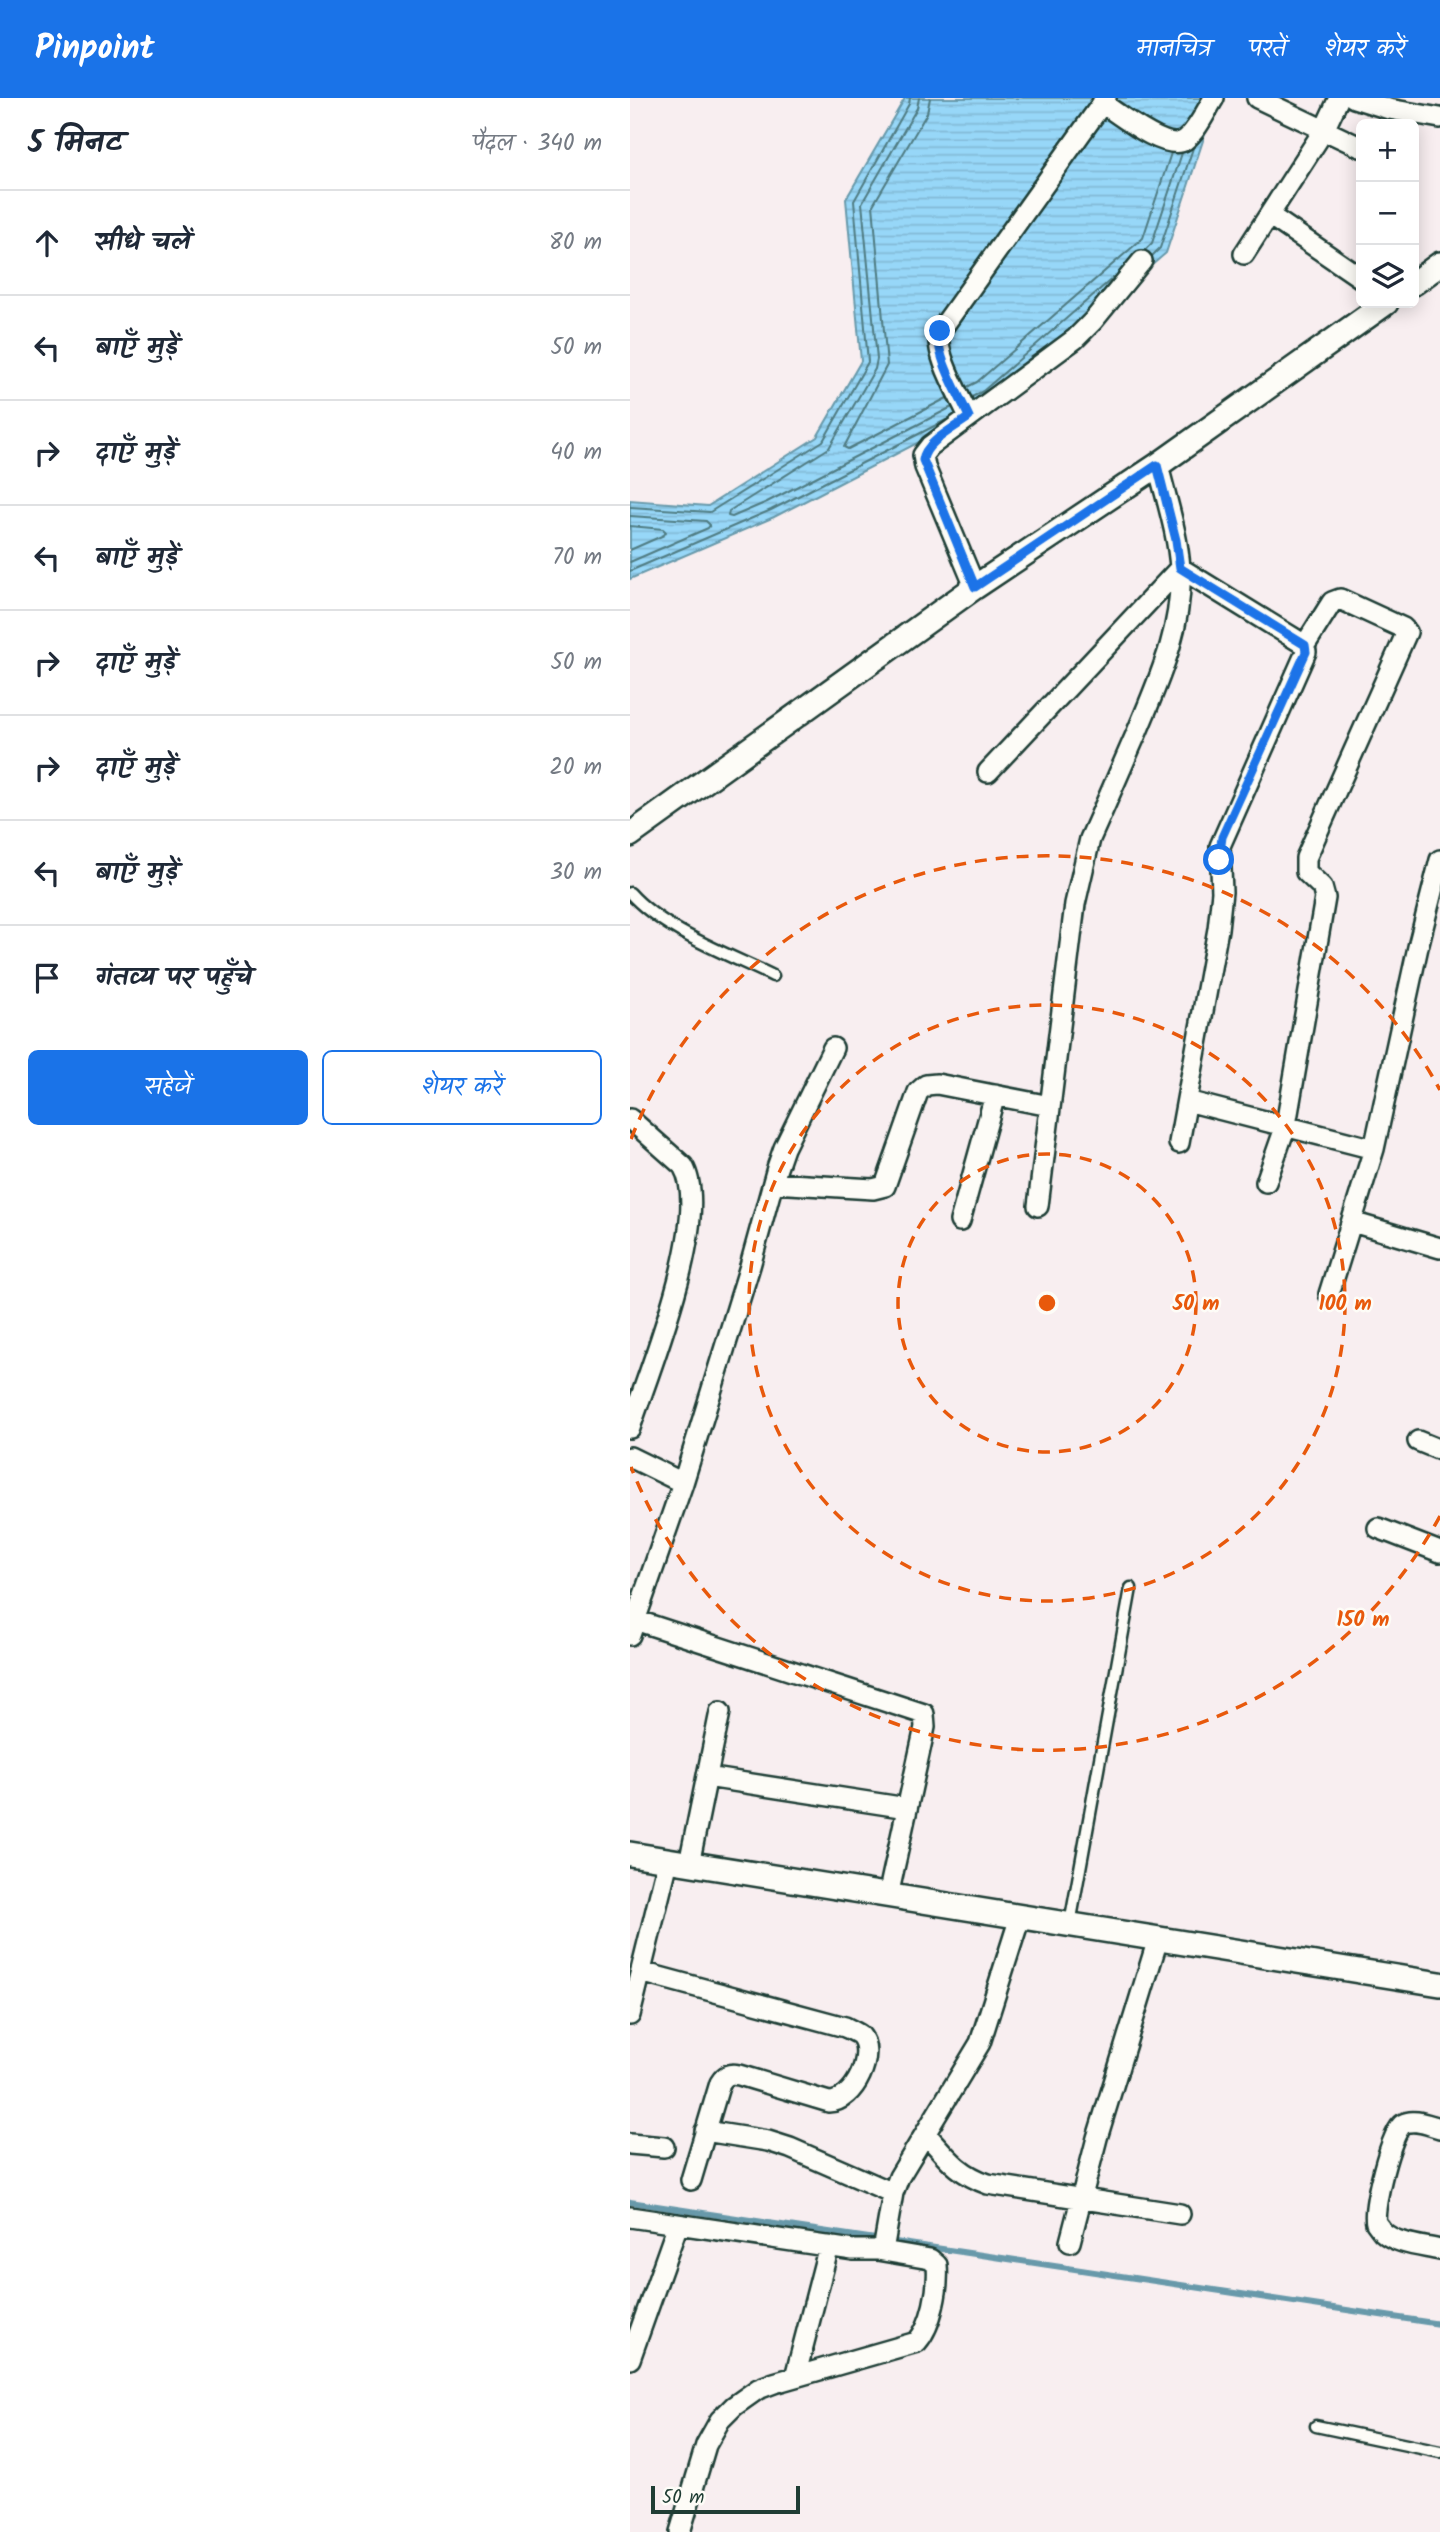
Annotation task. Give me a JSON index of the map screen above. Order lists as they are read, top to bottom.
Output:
{
  "scale_bar": "50 m",
  "page": {
    "header": "Pinpoint",
    "nav": ["मानचित्र", "परतें", "शेयर करें"],
    "heading": ["5 मिनट", "पैदल · 340 m"],
    "map_buttons": ["+", "−"],
    "list": [
      ["सीधे चलें", "80 m"],
      ["बाएँ मुड़ें", "50 m"],
      ["दाएँ मुड़ें", "40 m"],
      ["बाएँ मुड़ें", "70 m"],
      ["दाएँ मुड़ें", "50 m"],
      ["दाएँ मुड़ें", "20 m"],
      ["बाएँ मुड़ें", "30 m"],
      "गंतव्य पर पहुँचे"
    ],
    "buttons": ["सहेजें", "शेयर करें"],
    "scale": "50 m"
  },
  "rings": ["50 m", "100 m", "150 m"]
}
